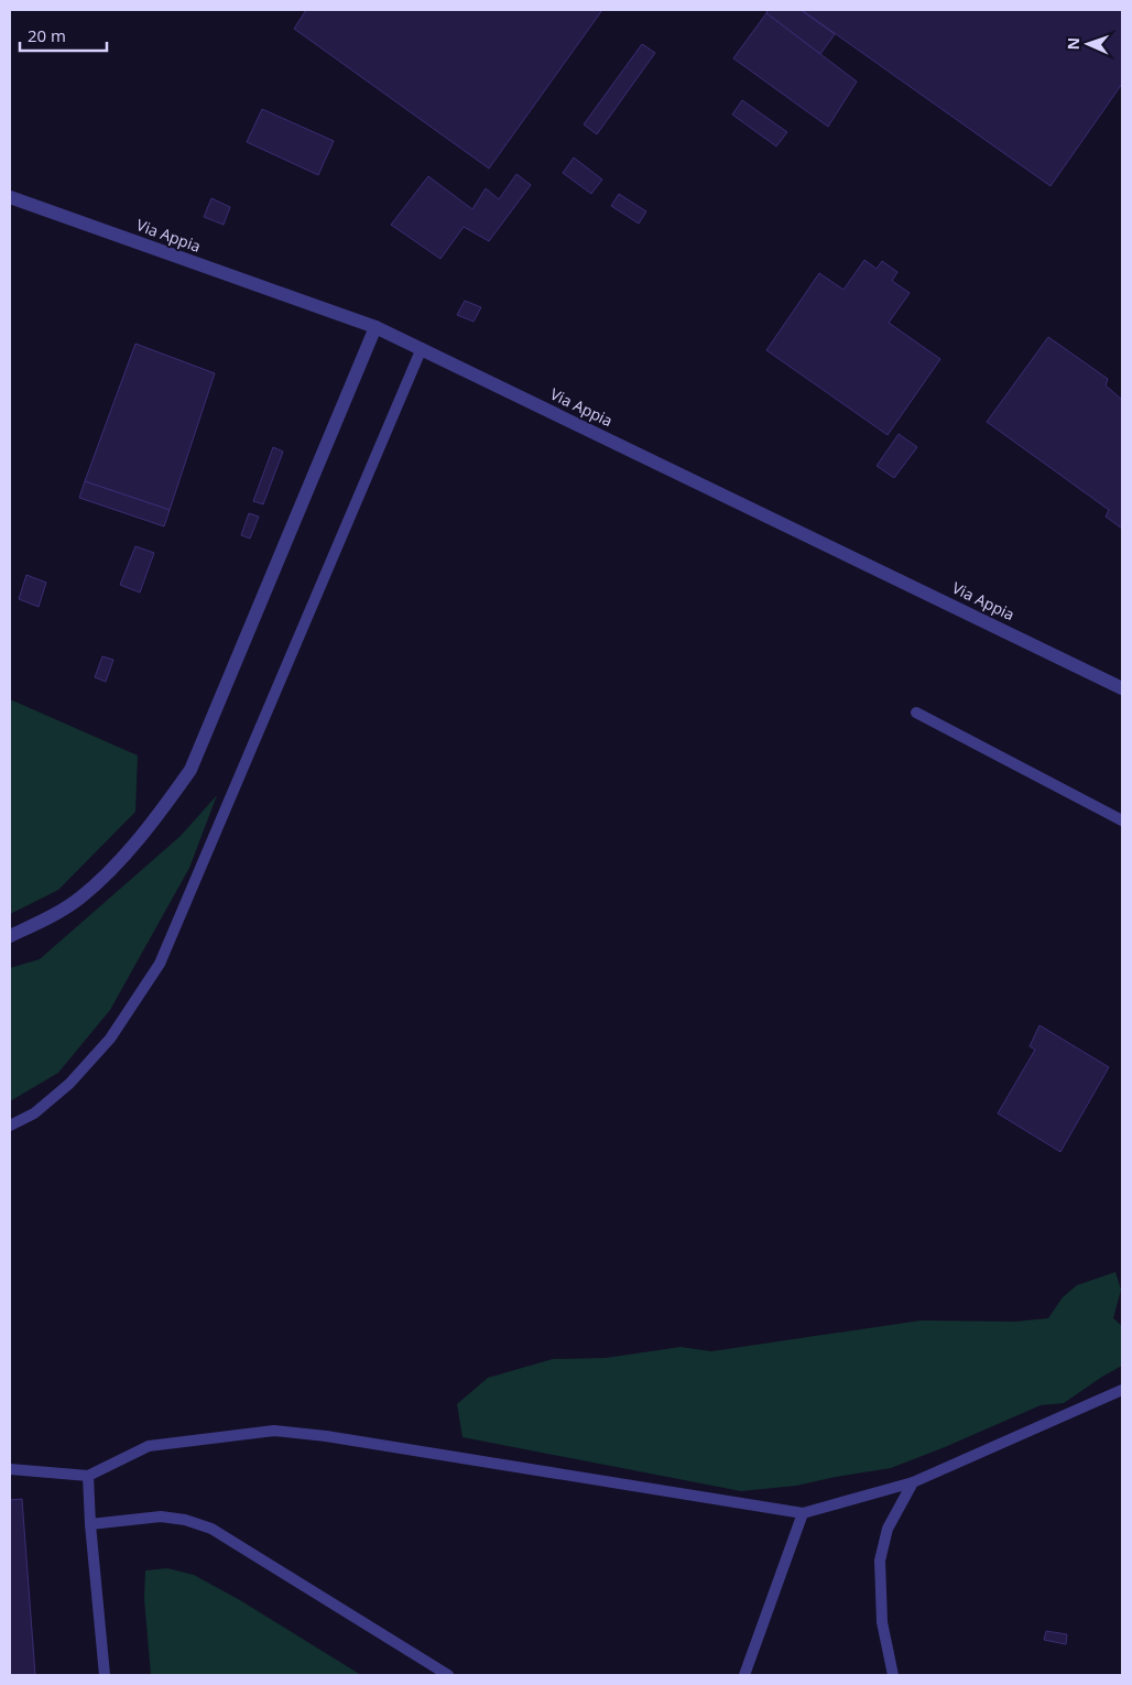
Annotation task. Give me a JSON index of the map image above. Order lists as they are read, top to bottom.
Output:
{
  "streets": {
    "street": ["Via Appia"]
  },
  "scale_bar": "20 m",
  "north": "left"
}
